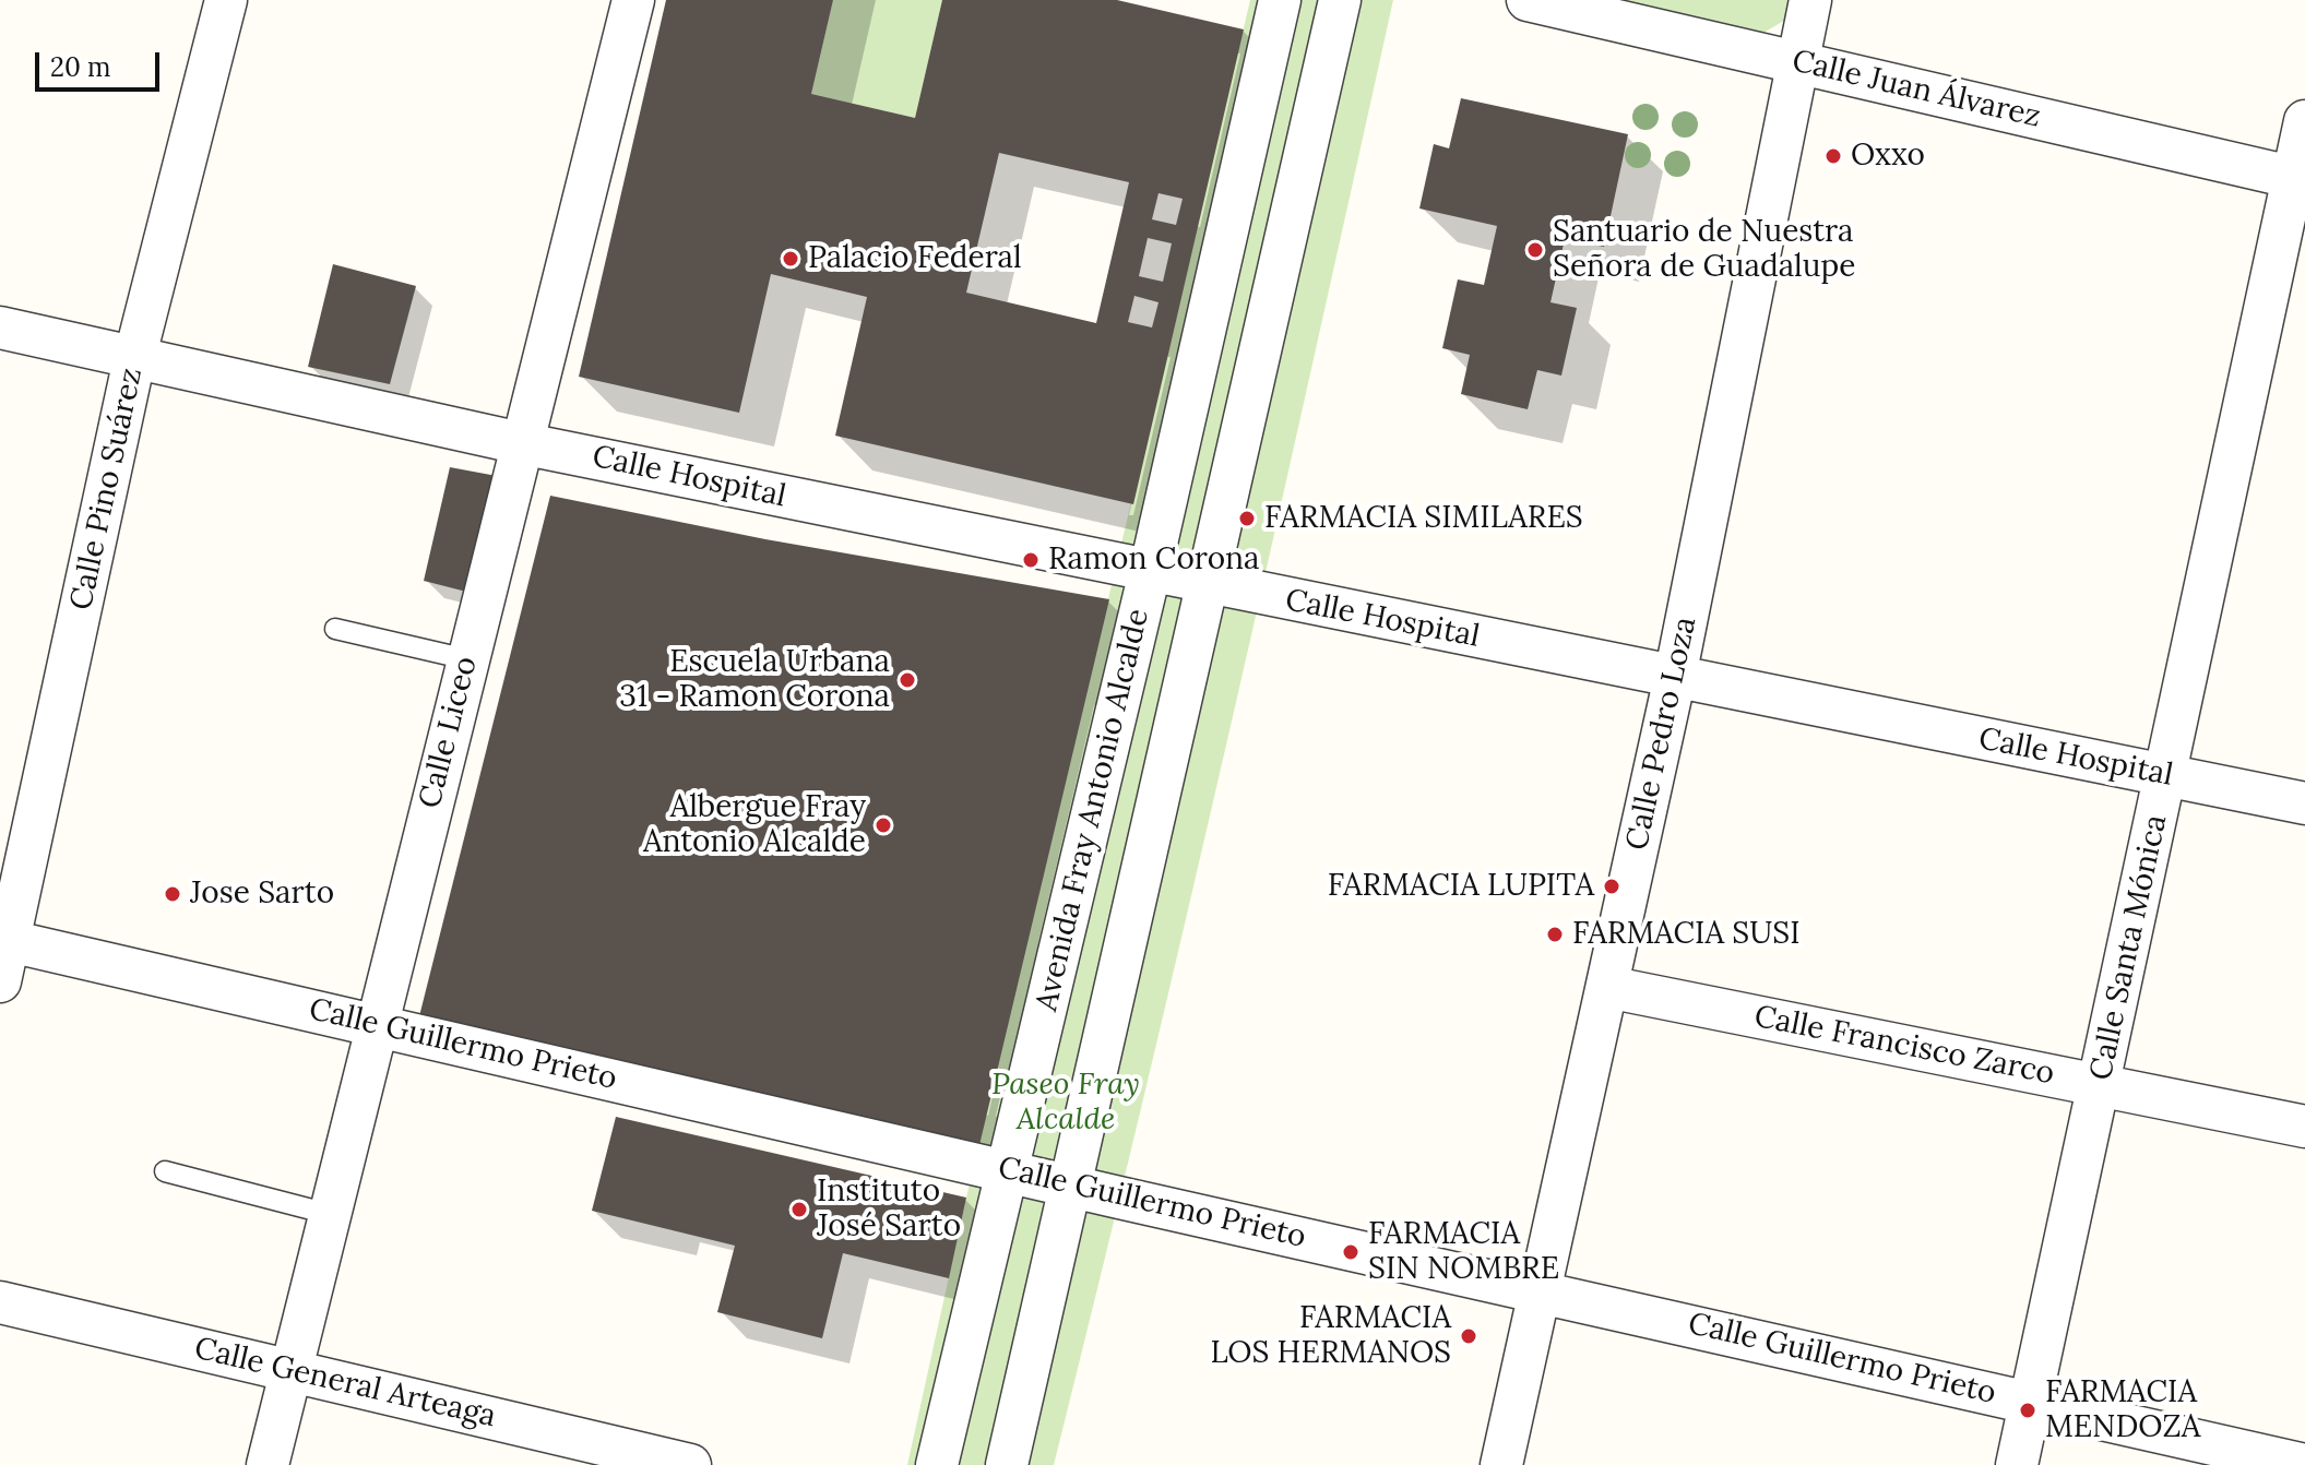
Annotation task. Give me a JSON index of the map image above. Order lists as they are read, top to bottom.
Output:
{
  "streets": {
    "street": [
      "Calle Juan Álvarez",
      "Calle Hospital",
      "Calle Pino Suárez",
      "Calle Liceo",
      "Calle Pedro Loza",
      "Avenida Fray Antonio Alcalde",
      "Calle Santa Mónica",
      "Calle Guillermo Prieto",
      "Calle Francisco Zarco",
      "Calle General Arteaga"
    ]
  },
  "crossings": [
    ["Calle Juan Álvarez", "Calle Pedro Loza"],
    ["Calle Juan Álvarez", "Calle Santa Mónica"],
    ["Calle Hospital", "Calle Pino Suárez"],
    ["Calle Hospital", "Calle Liceo"],
    ["Calle Hospital", "Calle Pedro Loza"],
    ["Calle Hospital", "Avenida Fray Antonio Alcalde"],
    ["Calle Hospital", "Calle Santa Mónica"],
    ["Calle Pino Suárez", "Calle Guillermo Prieto"],
    ["Calle Liceo", "Calle Guillermo Prieto"],
    ["Calle Liceo", "Calle General Arteaga"],
    ["Calle Pedro Loza", "Calle Guillermo Prieto"],
    ["Calle Pedro Loza", "Calle Francisco Zarco"],
    ["Avenida Fray Antonio Alcalde", "Calle Guillermo Prieto"],
    ["Calle Santa Mónica", "Calle Guillermo Prieto"],
    ["Calle Santa Mónica", "Calle Francisco Zarco"]
  ],
  "parks": ["Paseo Fray Alcalde"],
  "places": [
    "Oxxo",
    "Santuario de Nuestra Señora de Guadalupe",
    "Palacio Federal",
    "FARMACIA SIMILARES",
    "Ramon Corona",
    "Escuela Urbana 31 - Ramon Corona",
    "Albergue Fray Antonio Alcalde",
    "FARMACIA LUPITA",
    "Jose Sarto",
    "FARMACIA SUSI",
    "Instituto José Sarto",
    "FARMACIA SIN NOMBRE",
    "FARMACIA LOS HERMANOS",
    "FARMACIA MENDOZA"
  ],
  "scale_bar": "20 m"
}
